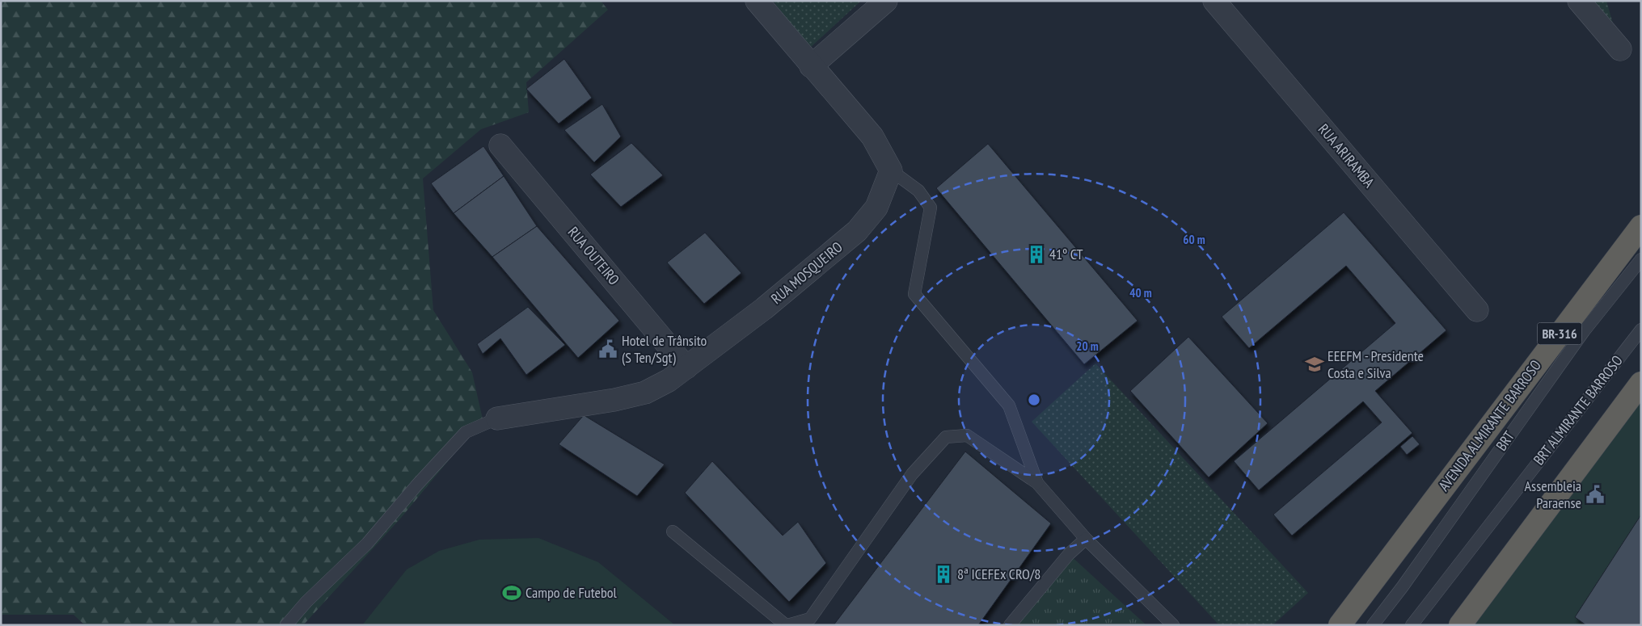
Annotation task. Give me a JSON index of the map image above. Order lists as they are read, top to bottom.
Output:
{
  "streets": {
    "highway": ["BR-316", "AVENIDA ALMIRANTE BARROSO"],
    "street": ["RUA ARIRAMBA", "RUA OUTEIRO", "RUA MOSQUEIRO"],
    "lane": ["BRT ALMIRANTE BARROSO", "BRT"]
  },
  "crossings": [
    ["RUA OUTEIRO", "RUA MOSQUEIRO"]
  ],
  "places": {
    "building": ["41º CT", "8ª ICEFEx CRO/8"],
    "public building": ["Hotel de Trânsito (S Ten/Sgt)", "Assembleia Paraense"],
    "school or university": ["EEEFM - Presidente Costa e Silva"],
    "sports": ["Campo de Futebol"]
  },
  "rings": ["60 m", "40 m", "20 m"]
}
